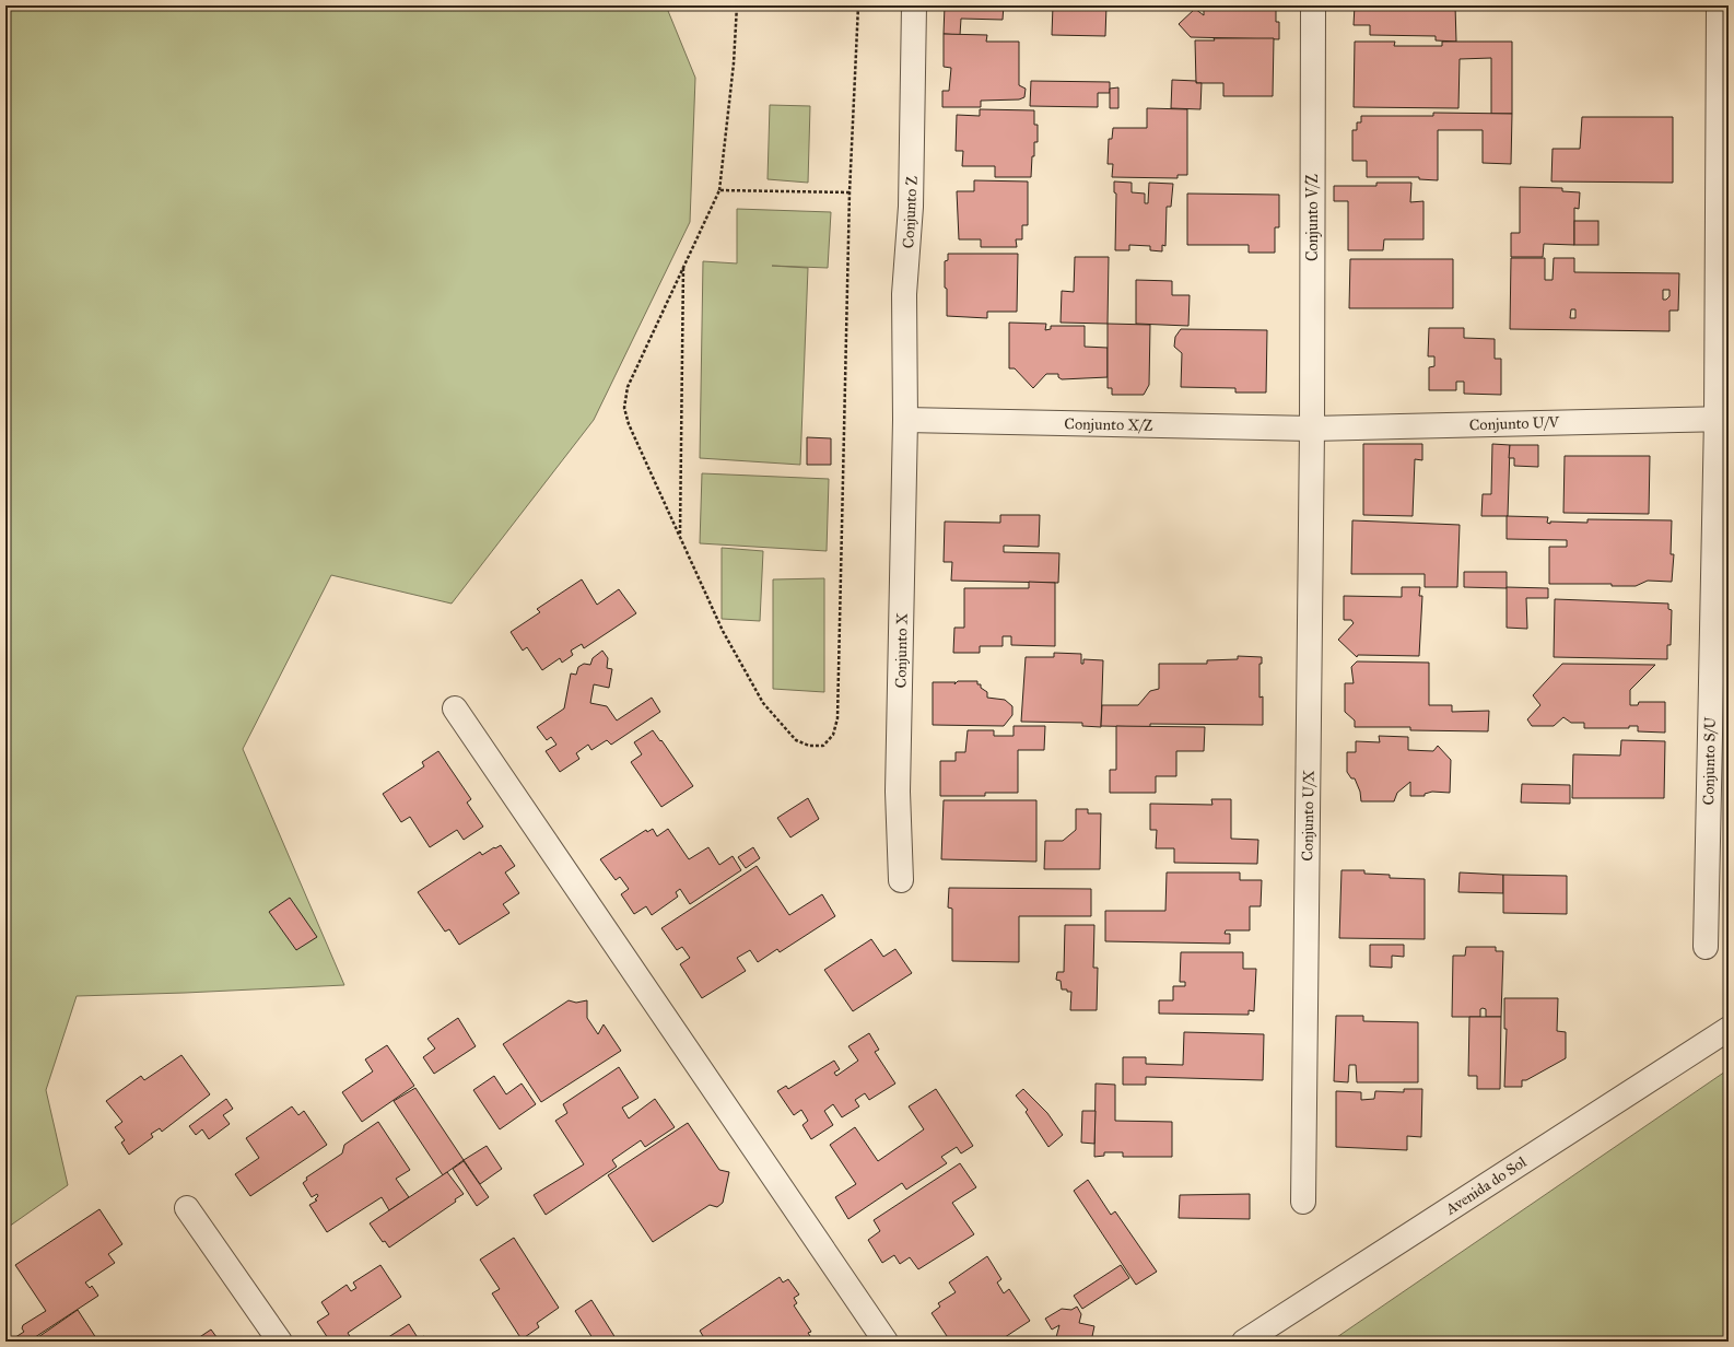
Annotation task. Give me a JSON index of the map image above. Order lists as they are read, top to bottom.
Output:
{
  "streets": {
    "street": [
      "Conjunto Z",
      "Conjunto V/Z",
      "Conjunto U/V",
      "Conjunto X/Z",
      "Conjunto X",
      "Conjunto S/U",
      "Conjunto U/X",
      "Avenida do Sol"
    ]
  },
  "crossings": [
    ["Conjunto Z", "Conjunto X/Z"],
    ["Conjunto Z", "Conjunto X"],
    ["Conjunto V/Z", "Conjunto U/V"],
    ["Conjunto V/Z", "Conjunto X/Z"],
    ["Conjunto V/Z", "Conjunto U/X"],
    ["Conjunto U/V", "Conjunto X/Z"],
    ["Conjunto U/V", "Conjunto S/U"],
    ["Conjunto U/V", "Conjunto U/X"],
    ["Conjunto X/Z", "Conjunto X"],
    ["Conjunto X/Z", "Conjunto U/X"]
  ]
}
